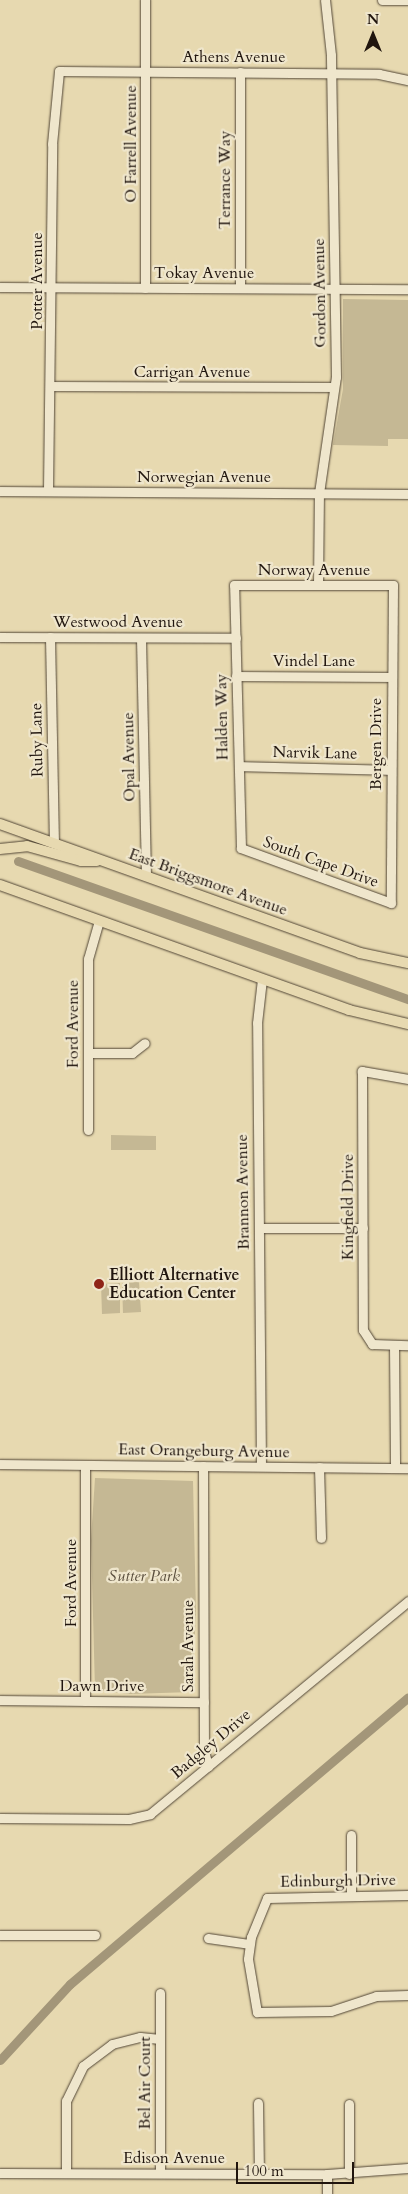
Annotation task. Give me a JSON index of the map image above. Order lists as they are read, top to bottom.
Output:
{
  "streets": {
    "main road": ["East Briggsmore Avenue"],
    "street": [
      "Athens Avenue",
      "O Farrell Avenue",
      "Terrance Way",
      "Tokay Avenue",
      "Potter Avenue",
      "Gordon Avenue",
      "Carrigan Avenue",
      "Norwegian Avenue",
      "Norway Avenue",
      "Westwood Avenue",
      "Vindel Lane",
      "Halden Way",
      "Ruby Lane",
      "Bergen Drive",
      "Narvik Lane",
      "Opal Avenue",
      "South Cape Drive",
      "Ford Avenue",
      "Brannon Avenue",
      "Kingfield Drive",
      "East Orangeburg Avenue",
      "Sarah Avenue",
      "Dawn Drive",
      "Badgley Drive",
      "Edinburgh Drive",
      "Bel Air Court",
      "Edison Avenue"
    ]
  },
  "crossings": [
    ["Athens Avenue", "O Farrell Avenue"],
    ["Athens Avenue", "Terrance Way"],
    ["Athens Avenue", "Potter Avenue"],
    ["Athens Avenue", "Gordon Avenue"],
    ["O Farrell Avenue", "Tokay Avenue"],
    ["Terrance Way", "Tokay Avenue"],
    ["Tokay Avenue", "Potter Avenue"],
    ["Tokay Avenue", "Gordon Avenue"],
    ["Potter Avenue", "Carrigan Avenue"],
    ["Potter Avenue", "Norwegian Avenue"],
    ["Gordon Avenue", "Carrigan Avenue"],
    ["Gordon Avenue", "Norwegian Avenue"],
    ["Gordon Avenue", "Norway Avenue"],
    ["Norway Avenue", "Halden Way"],
    ["Norway Avenue", "Bergen Drive"],
    ["Westwood Avenue", "Halden Way"],
    ["Westwood Avenue", "Ruby Lane"],
    ["Westwood Avenue", "Opal Avenue"],
    ["Vindel Lane", "Halden Way"],
    ["Vindel Lane", "Bergen Drive"],
    ["Halden Way", "Narvik Lane"],
    ["Halden Way", "South Cape Drive"],
    ["Ruby Lane", "East Briggsmore Avenue"],
    ["Bergen Drive", "Narvik Lane"],
    ["Bergen Drive", "South Cape Drive"],
    ["Opal Avenue", "East Briggsmore Avenue"],
    ["Ford Avenue", "East Orangeburg Avenue"],
    ["Ford Avenue", "Dawn Drive"],
    ["Brannon Avenue", "East Orangeburg Avenue"],
    ["East Orangeburg Avenue", "Sarah Avenue"],
    ["Sarah Avenue", "Dawn Drive"],
    ["Sarah Avenue", "Badgley Drive"],
    ["Bel Air Court", "Edison Avenue"]
  ],
  "parks": ["Sutter Park"],
  "places": ["Elliott Alternative Education Center"],
  "scale_bar": "100 m",
  "north": "top"
}
